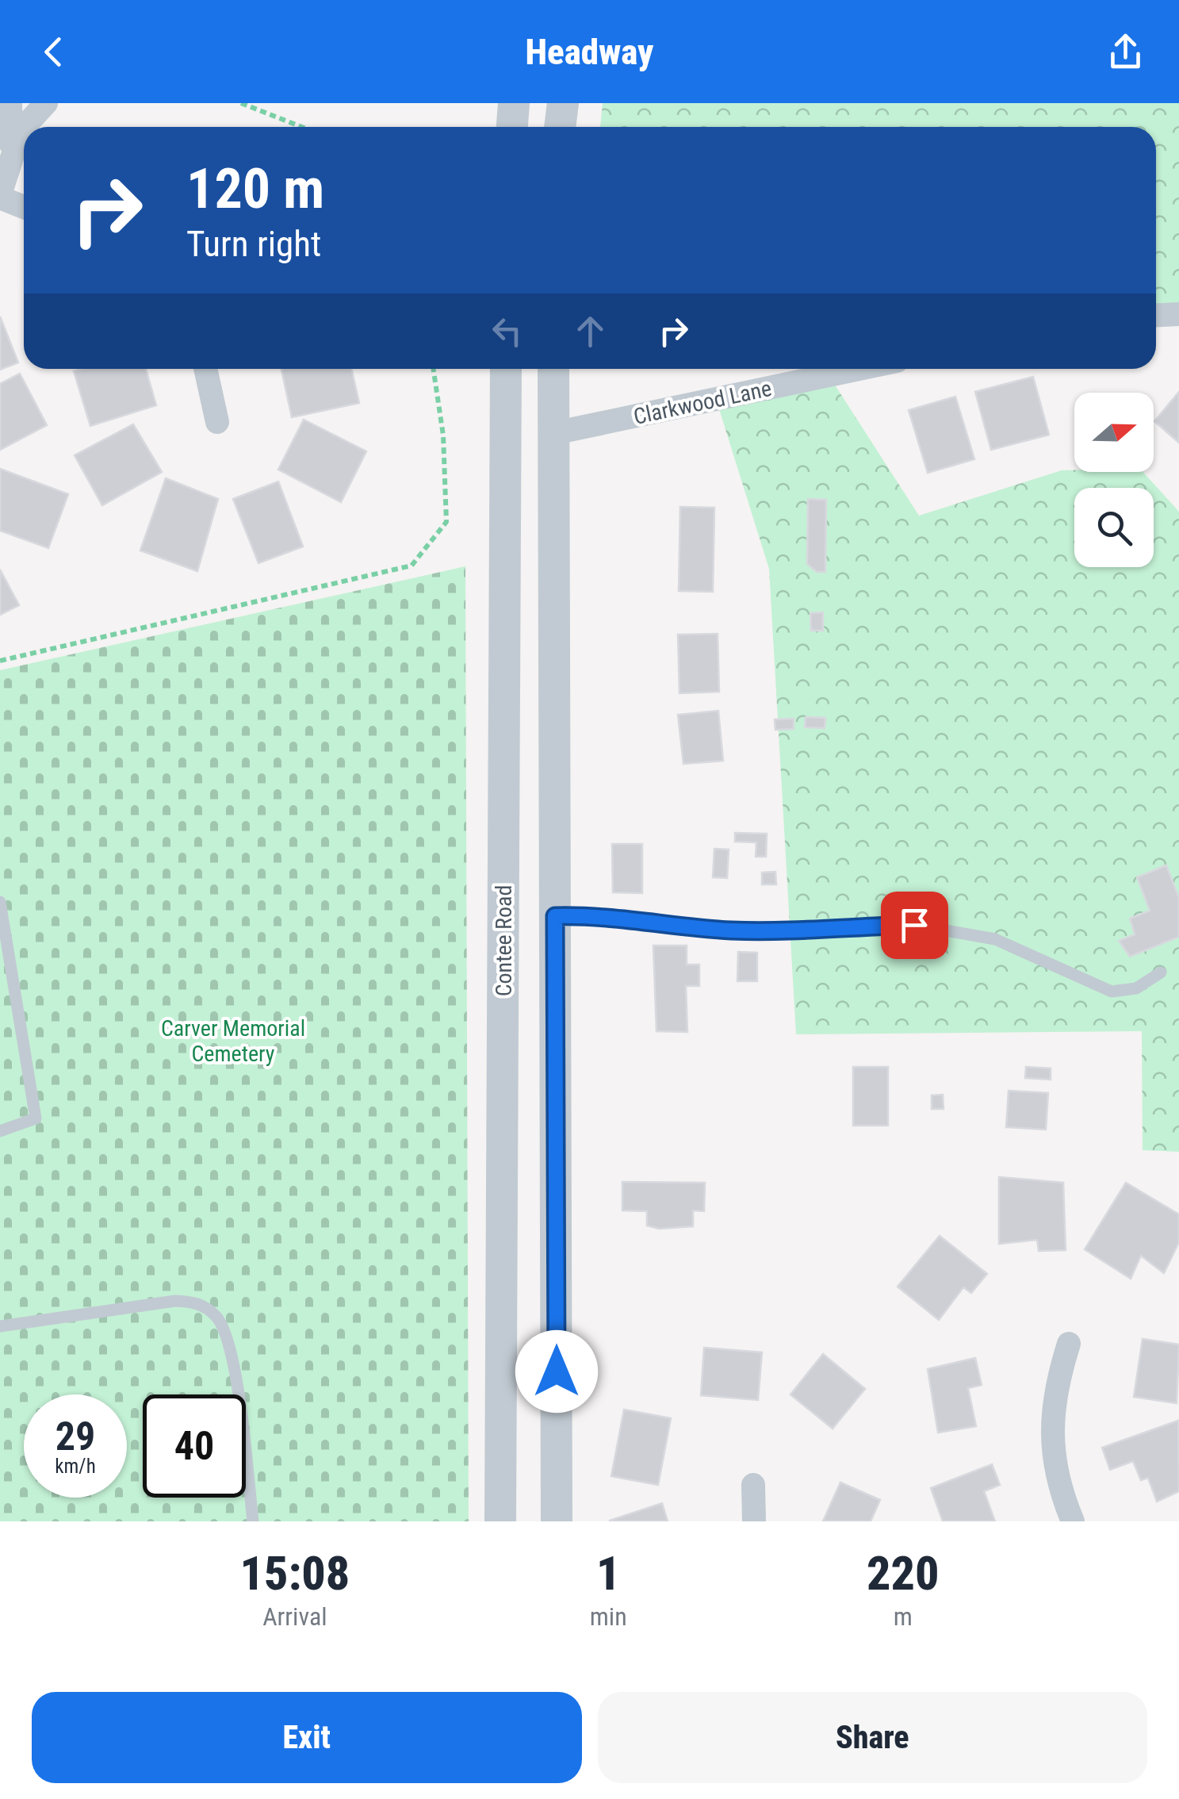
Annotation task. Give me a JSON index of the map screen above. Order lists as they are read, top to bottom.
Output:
{
  "streets": {
    "street": ["Clarkwood Lane", "Contee Road"]
  },
  "parks": ["Carver Memorial Cemetery"],
  "north": "right",
  "page": {
    "header": "Headway",
    "turn": ["120 m", "Turn right"],
    "speed": "29 km/h",
    "limit": "40",
    "eta": [
      "15:08",
      "Arrival",
      "1",
      "min",
      "220",
      "m"
    ],
    "buttons": ["Exit", "Share"]
  }
}
